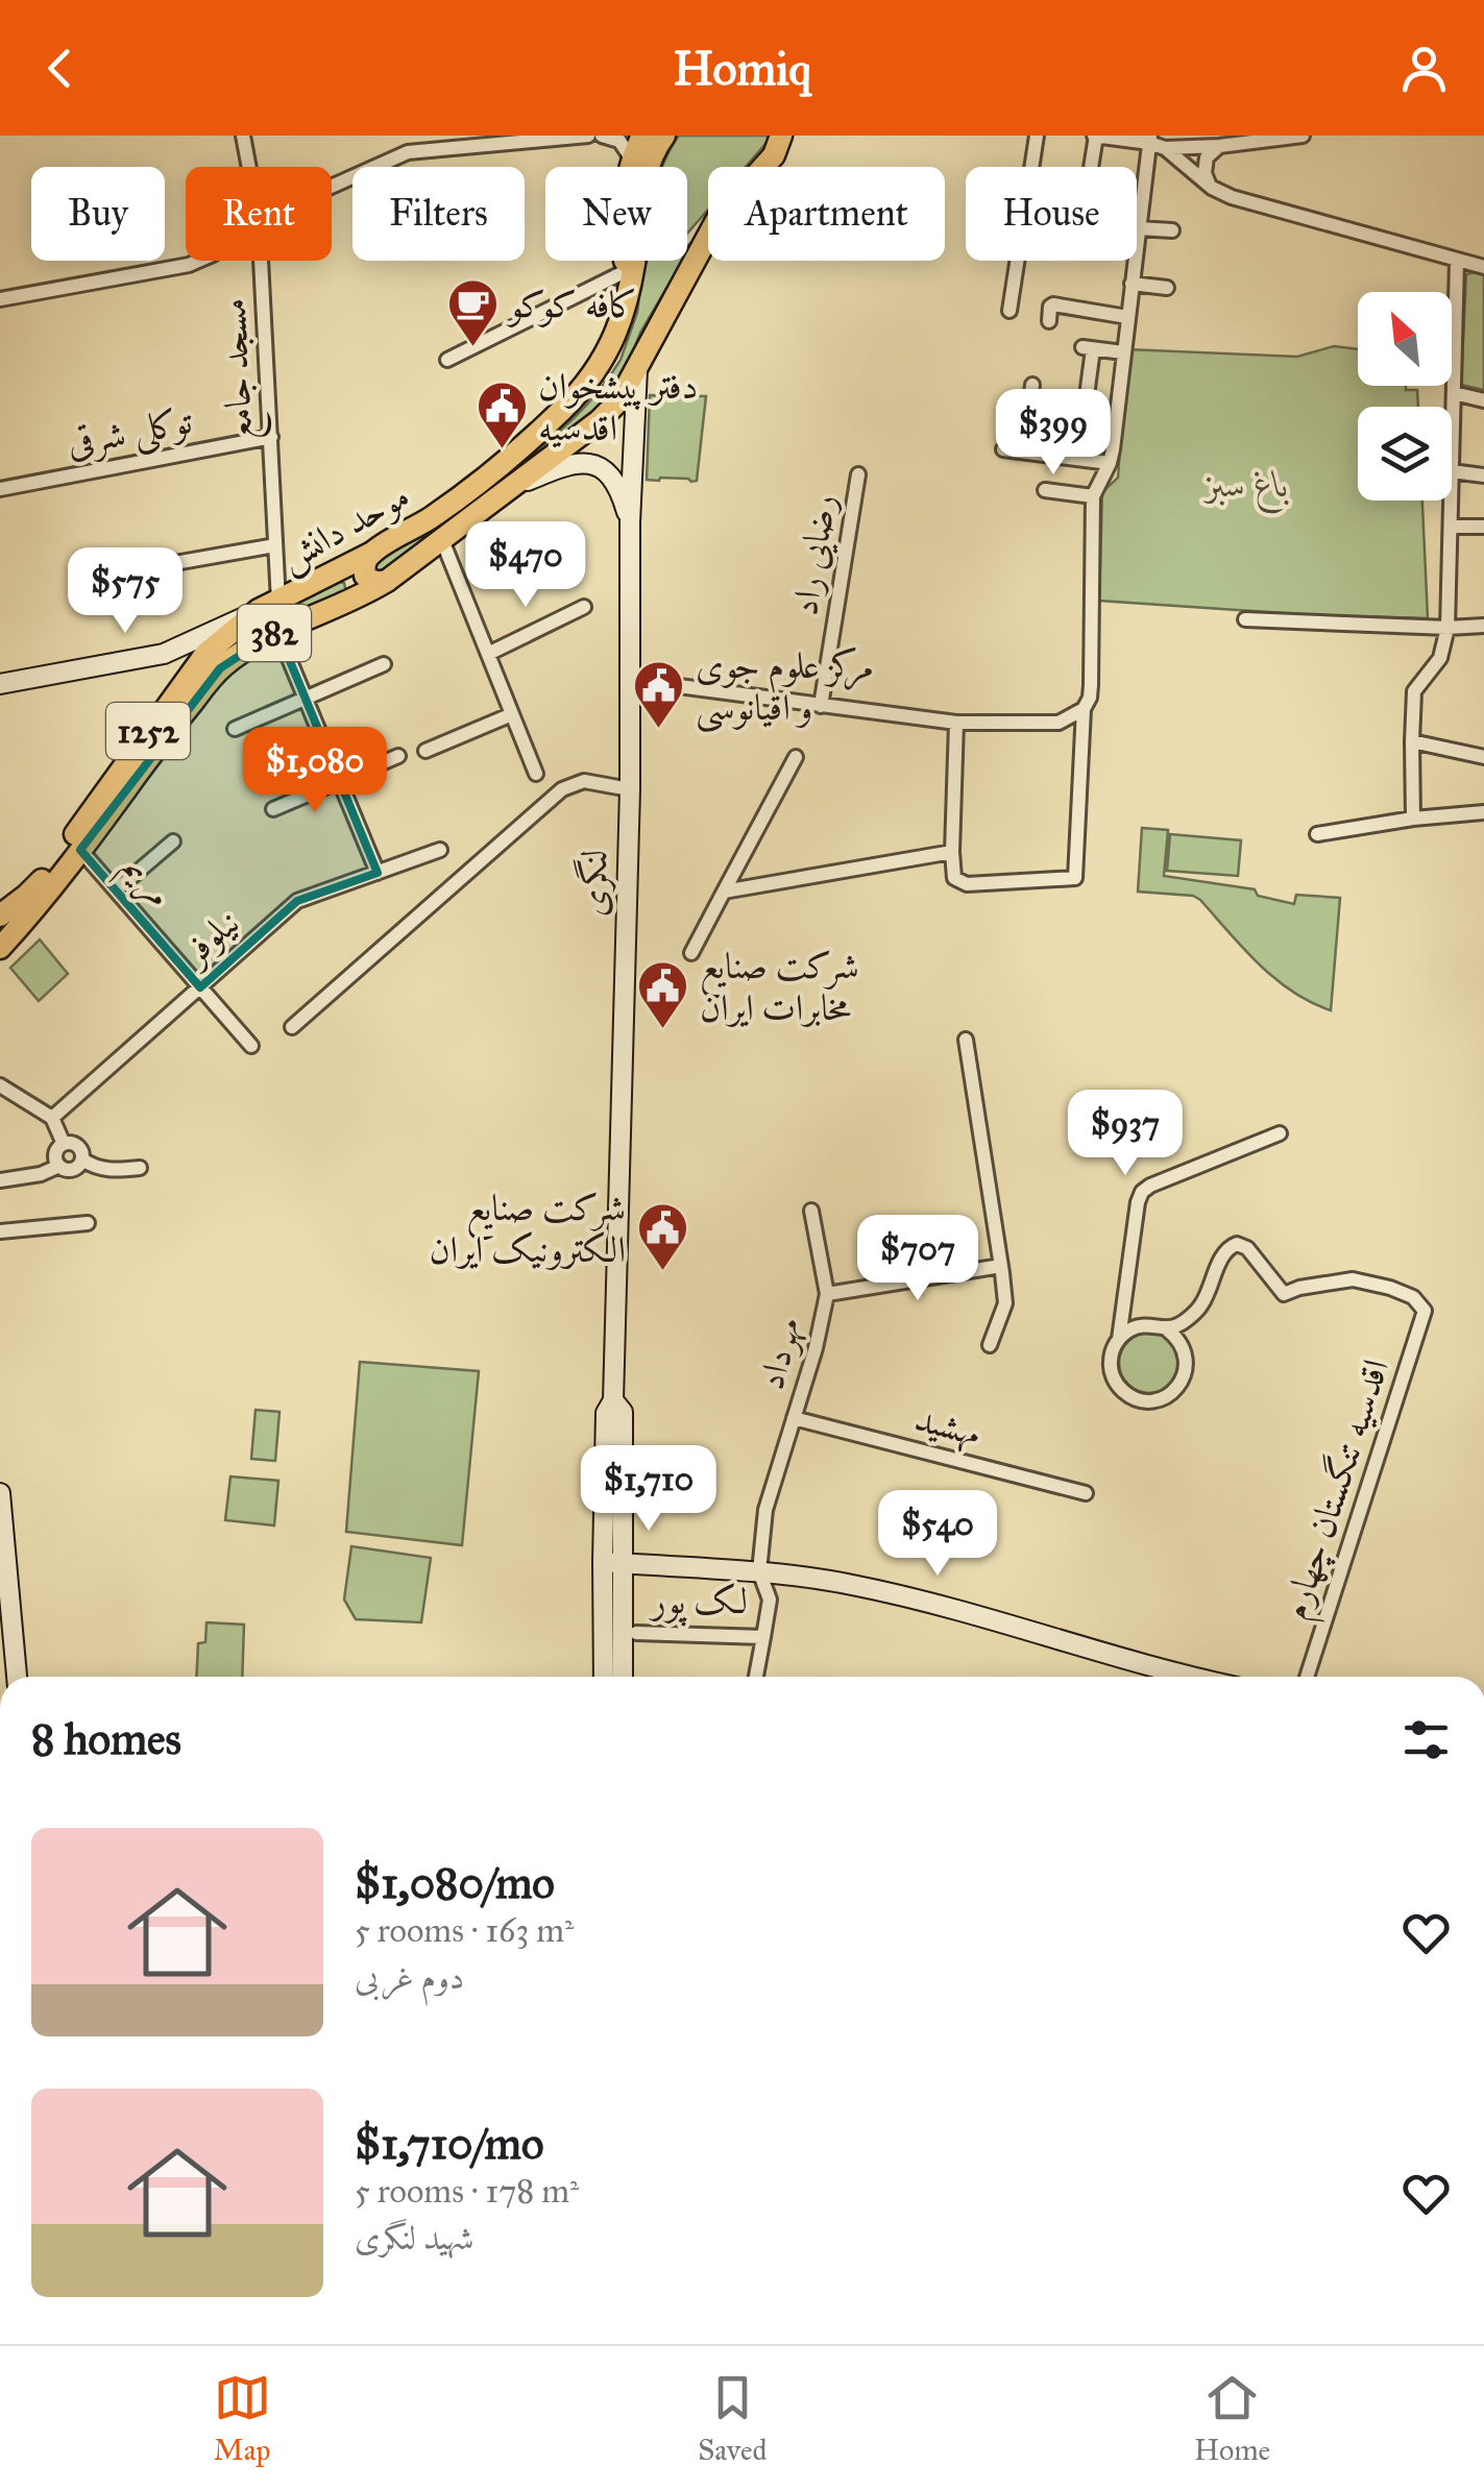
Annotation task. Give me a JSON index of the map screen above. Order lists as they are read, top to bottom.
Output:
{
  "streets": {
    "main road": [
      "موحد دانش",
      "382",
      "1252",
      "لنگری"
    ],
    "street": [
      "مسجد جامع",
      "توکلی شرقی",
      "رضایی راد",
      "مریم",
      "نیلوفر",
      "مهرداد",
      "مهشید",
      "اقدسیه تنگستان چهارم",
      "لک پور"
    ]
  },
  "crossings": [
    ["مسجد جامع", "توکلی شرقی"],
    ["مسجد جامع", "موحد دانش"],
    ["مسجد جامع", "1252"],
    ["موحد دانش", "382"],
    ["موحد دانش", "1252"],
    ["موحد دانش", "لنگری"],
    ["382", "لنگری"],
    ["1252", "مریم"],
    ["مریم", "نیلوفر"],
    ["مهرداد", "مهشید"],
    ["مهرداد", "لک پور"]
  ],
  "parks": ["باغ سبز"],
  "places": {
    "cafe": ["کافه کوکو"],
    "public building": [
      "دفتر پیشخوان اقدسیه",
      "مرکز علوم جوی و اقیانوسی",
      "شرکت صنایع مخابرات ایران",
      "شرکت صنایع الکترونیک ایران"
    ]
  },
  "north": "top left",
  "page": {
    "header": "Homiq",
    "chip": [
      "Buy",
      "Rent",
      "Filters",
      "New",
      "Apartment",
      "House"
    ],
    "price": [
      "$399",
      "$470",
      "$575",
      "$1,080",
      "$937",
      "$707",
      "$1,710",
      "$540"
    ],
    "heading": "8 homes",
    "list": [
      {
        "name": "$1,080/mo",
        "note": "5 rooms · 163 m² · دوم غربی"
      },
      {
        "name": "$1,710/mo",
        "note": "5 rooms · 178 m² · شهید لنگری"
      }
    ],
    "tabs": ["Map", "Saved", "Home"]
  }
}
